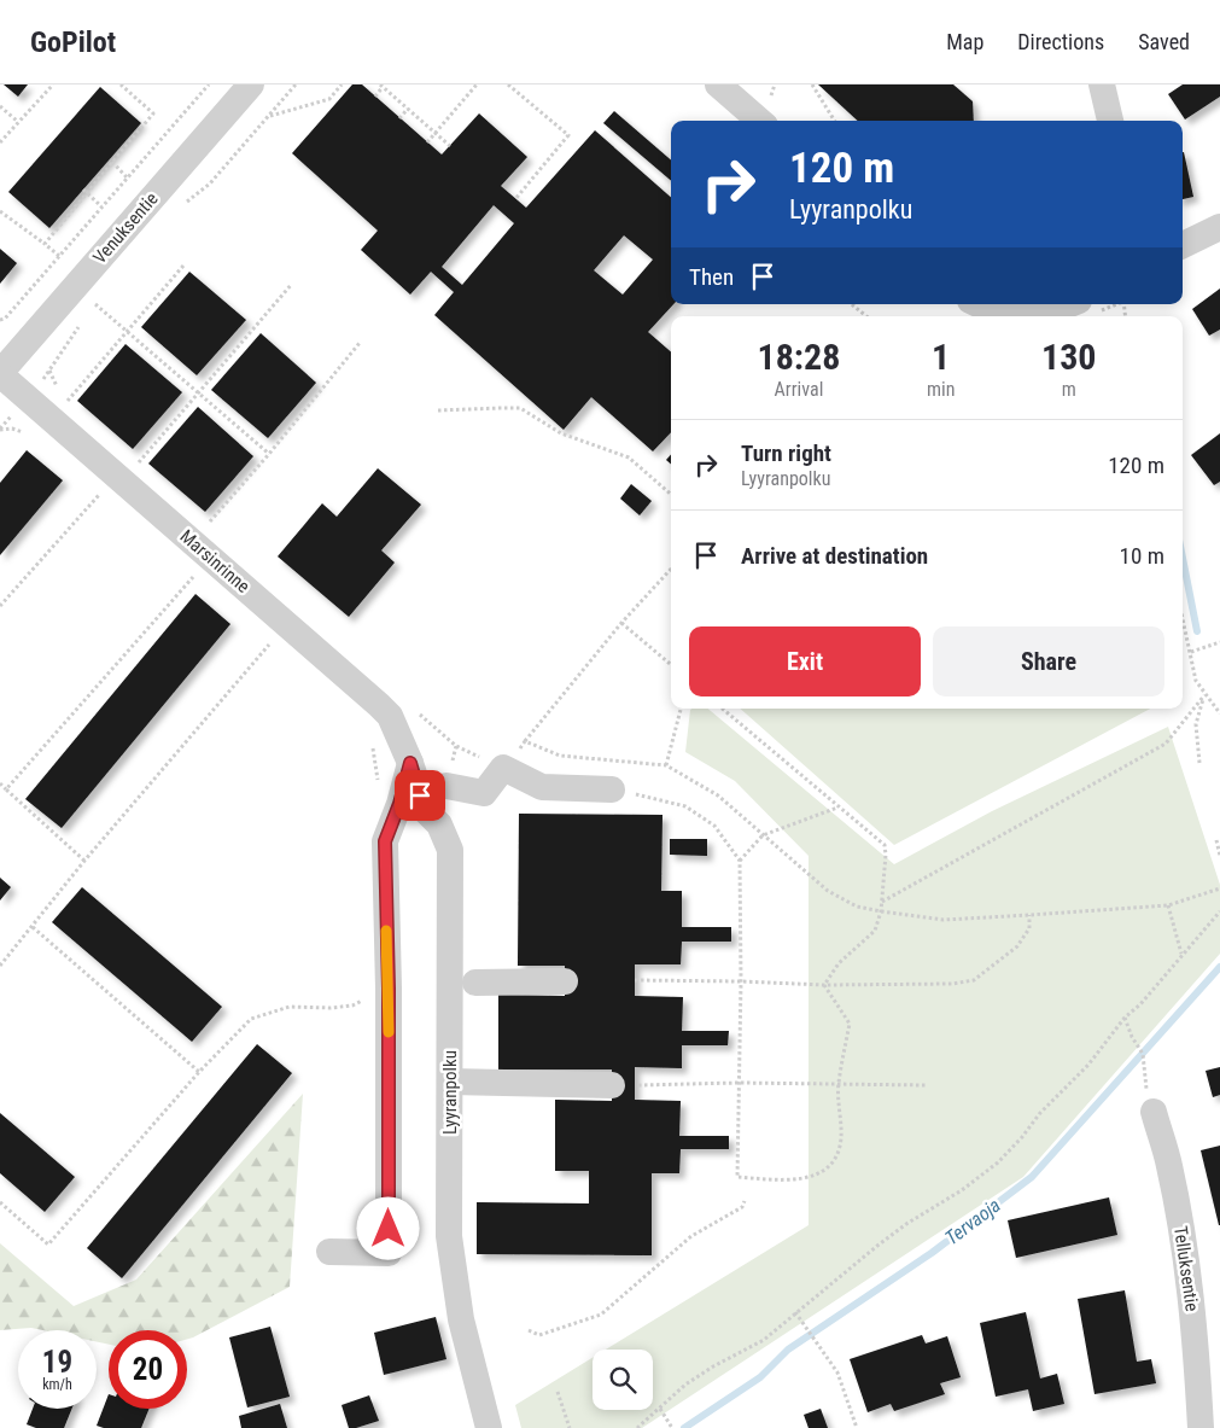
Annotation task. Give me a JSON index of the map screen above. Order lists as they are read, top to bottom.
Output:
{
  "streets": {
    "street": [
      "Venuksentie",
      "Marsinrinne",
      "Lyyranpolku",
      "Telluksentie"
    ]
  },
  "crossings": [
    ["Venuksentie", "Marsinrinne"],
    ["Marsinrinne", "Lyyranpolku"]
  ],
  "water": ["Tervaoja"],
  "page": {
    "header": "GoPilot",
    "nav": ["Map", "Directions", "Saved"],
    "turn": ["120 m", "Lyyranpolku"],
    "then": "Then",
    "eta": [
      "18:28",
      "Arrival",
      "1",
      "min",
      "130",
      "m"
    ],
    "list": [
      {
        "name": "Turn right",
        "note": "Lyyranpolku",
        "value": "120 m"
      },
      {
        "name": "Arrive at destination",
        "value": "10 m"
      }
    ],
    "buttons": ["Exit", "Share"],
    "speed": "19 km/h",
    "limit": "20"
  }
}
